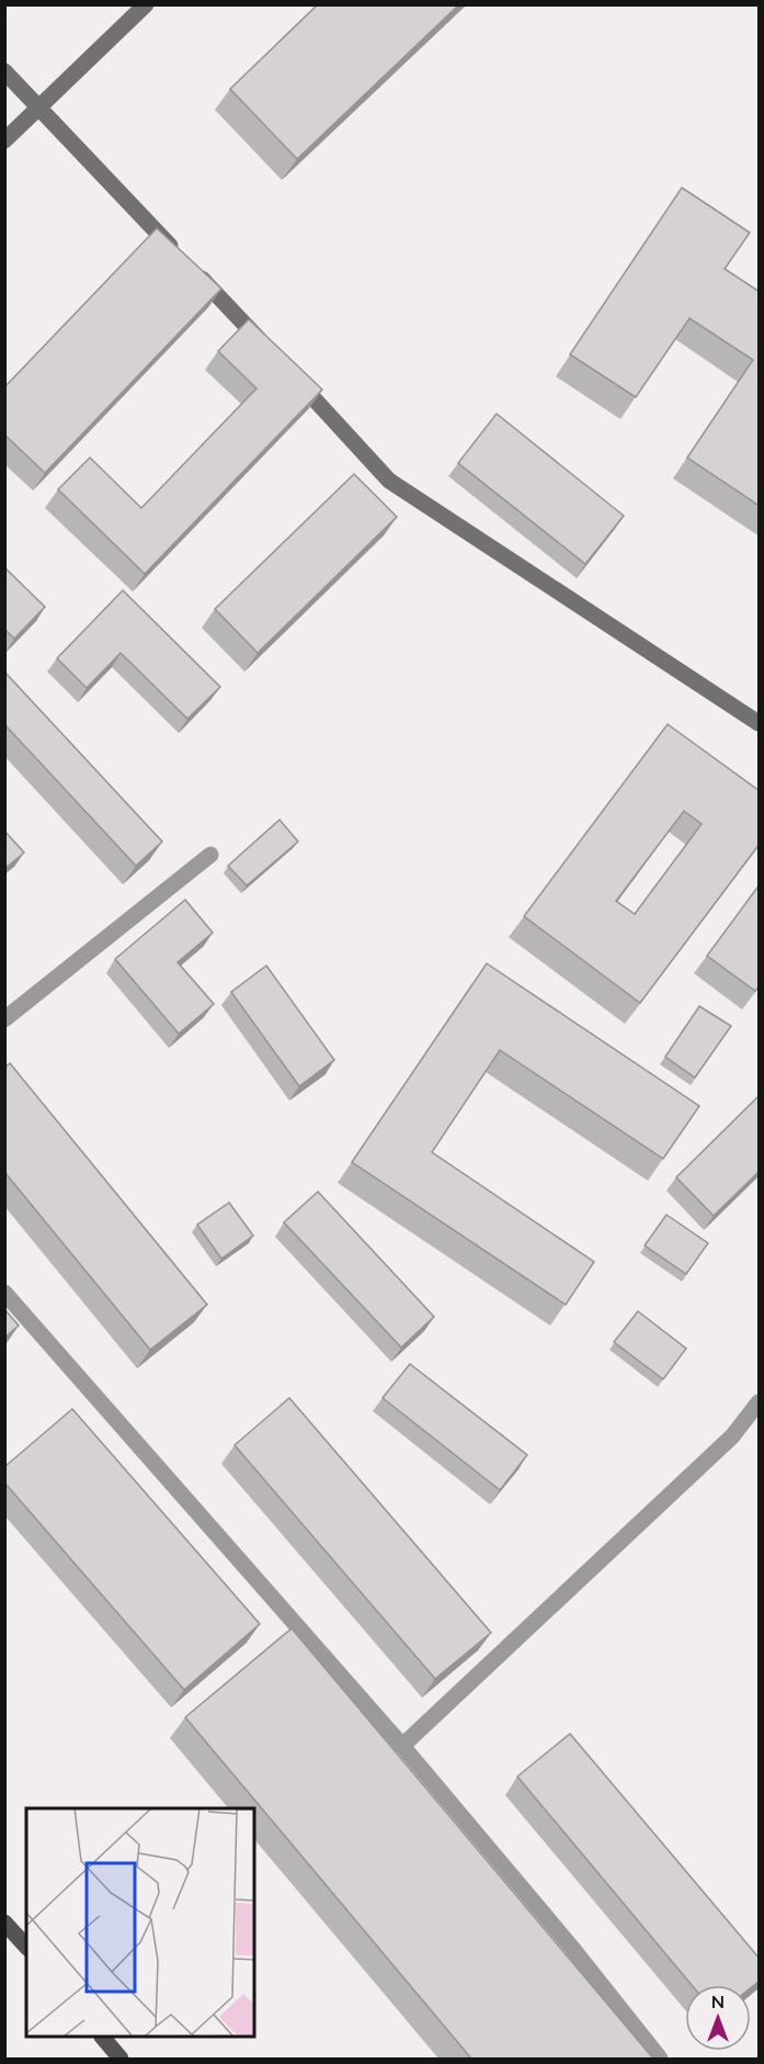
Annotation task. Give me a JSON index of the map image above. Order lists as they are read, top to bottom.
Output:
{
  "north": "top"
}
